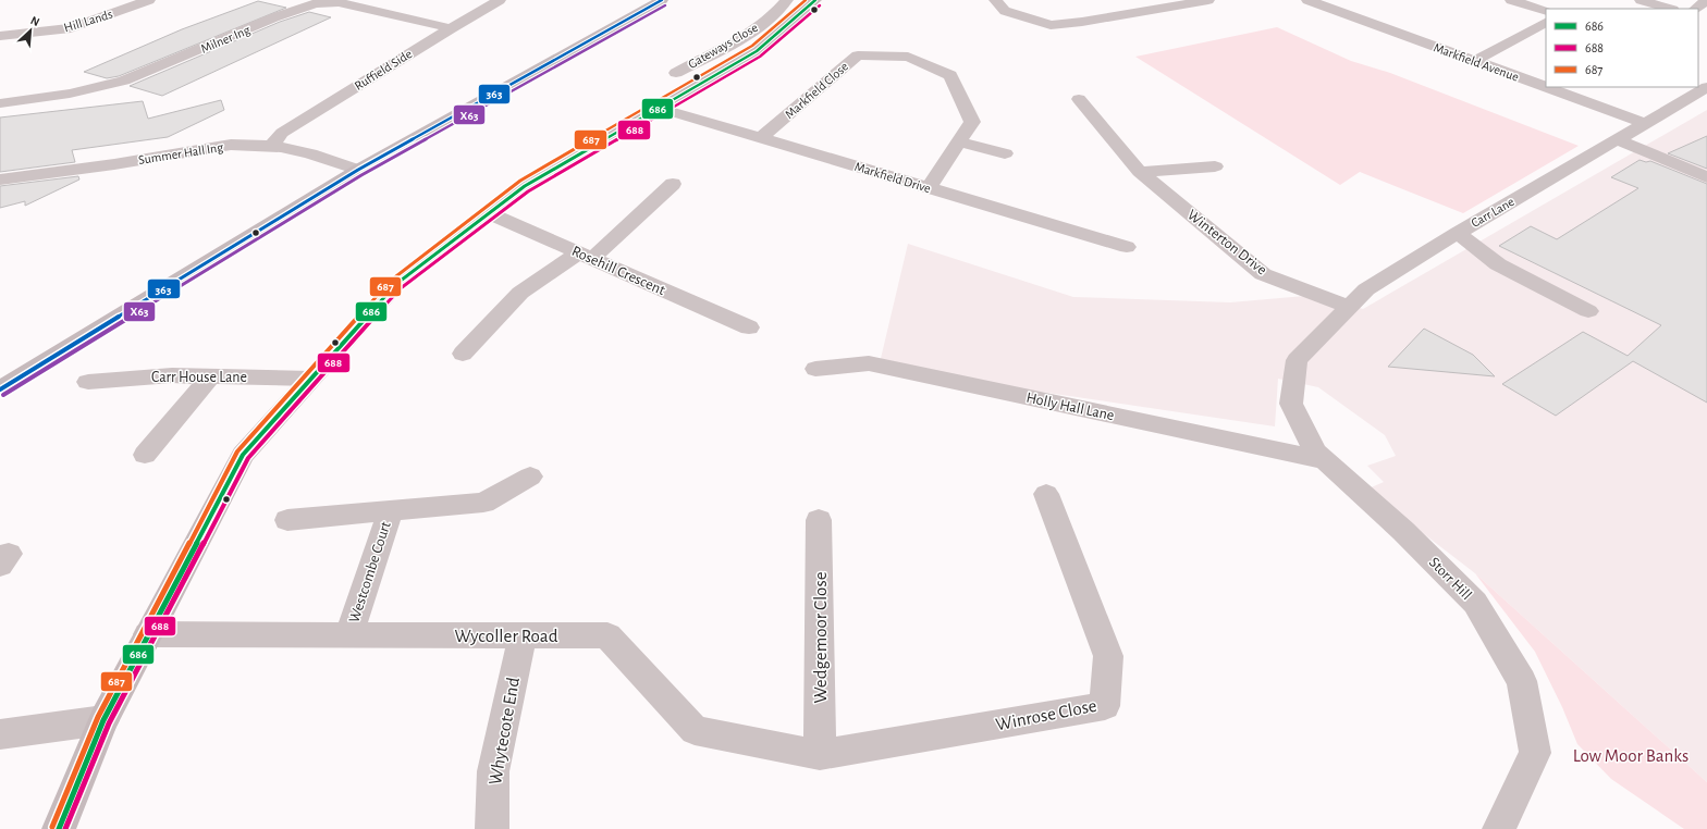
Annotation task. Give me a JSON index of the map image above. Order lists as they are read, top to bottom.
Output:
{
  "streets": {
    "street": [
      "Hill Lands",
      "Milner Ing",
      "Gateways Close",
      "Markfield Avenue",
      "Ruffield Side",
      "Markfield Close",
      "Summer Hall Ing",
      "Markfield Drive",
      "Carr Lane",
      "Winterton Drive",
      "Rosehill Crescent",
      "Carr House Lane",
      "Holly Hall Lane",
      "Westcombe Court",
      "Storr Hill",
      "Wycoller Road",
      "Wedgemoor Close",
      "Winrose Close",
      "Whytecote End"
    ]
  },
  "crossings": [
    ["Milner Ing", "Ruffield Side"],
    ["Markfield Avenue", "Carr Lane"],
    ["Ruffield Side", "Summer Hall Ing"],
    ["Markfield Close", "Markfield Drive"],
    ["Carr Lane", "Winterton Drive"],
    ["Carr Lane", "Storr Hill"],
    ["Holly Hall Lane", "Storr Hill"],
    ["Westcombe Court", "Wycoller Road"],
    ["Wycoller Road", "Wedgemoor Close"],
    ["Wycoller Road", "Winrose Close"],
    ["Wycoller Road", "Whytecote End"],
    ["Wedgemoor Close", "Winrose Close"]
  ],
  "parks": ["Low Moor Banks"],
  "lines": [
    "transit line 686",
    "transit line 687",
    "transit line 363",
    "transit line 688",
    "transit line X63"
  ],
  "legend": ["686", "688", "687"],
  "north": "top right"
}
